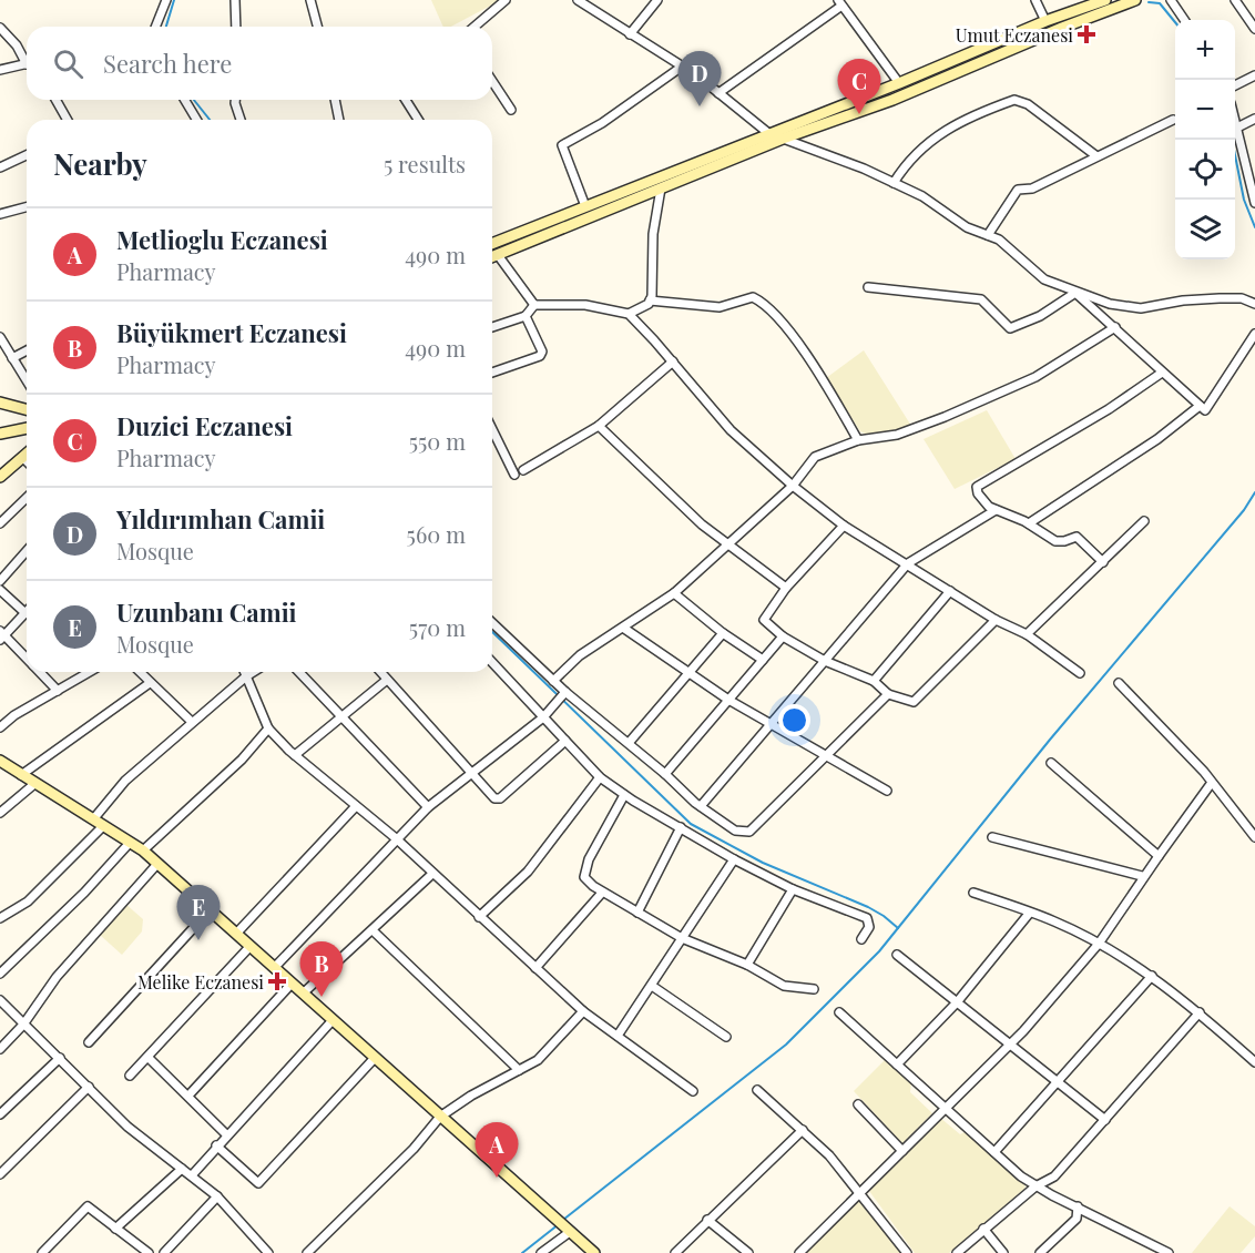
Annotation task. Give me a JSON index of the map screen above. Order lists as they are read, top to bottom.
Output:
{
  "places": {
    "health": ["Umut Eczanesi", "Melike Eczanesi"]
  },
  "page": {
    "map_buttons": ["+", "−"],
    "search": "Search here",
    "pins": [
      "D",
      "C",
      "E",
      "B",
      "A"
    ],
    "heading": ["Nearby", "5 results"],
    "list": [
      {
        "mark": "A",
        "name": "Metlioglu Eczanesi",
        "note": "Pharmacy",
        "value": "490 m"
      },
      {
        "mark": "B",
        "name": "Büyükmert Eczanesi",
        "note": "Pharmacy",
        "value": "490 m"
      },
      {
        "mark": "C",
        "name": "Duzici Eczanesi",
        "note": "Pharmacy",
        "value": "550 m"
      },
      {
        "mark": "D",
        "name": "Yıldırımhan Camii",
        "note": "Mosque",
        "value": "560 m"
      },
      {
        "mark": "E",
        "name": "Uzunbanı Camii",
        "note": "Mosque",
        "value": "570 m"
      }
    ]
  }
}
